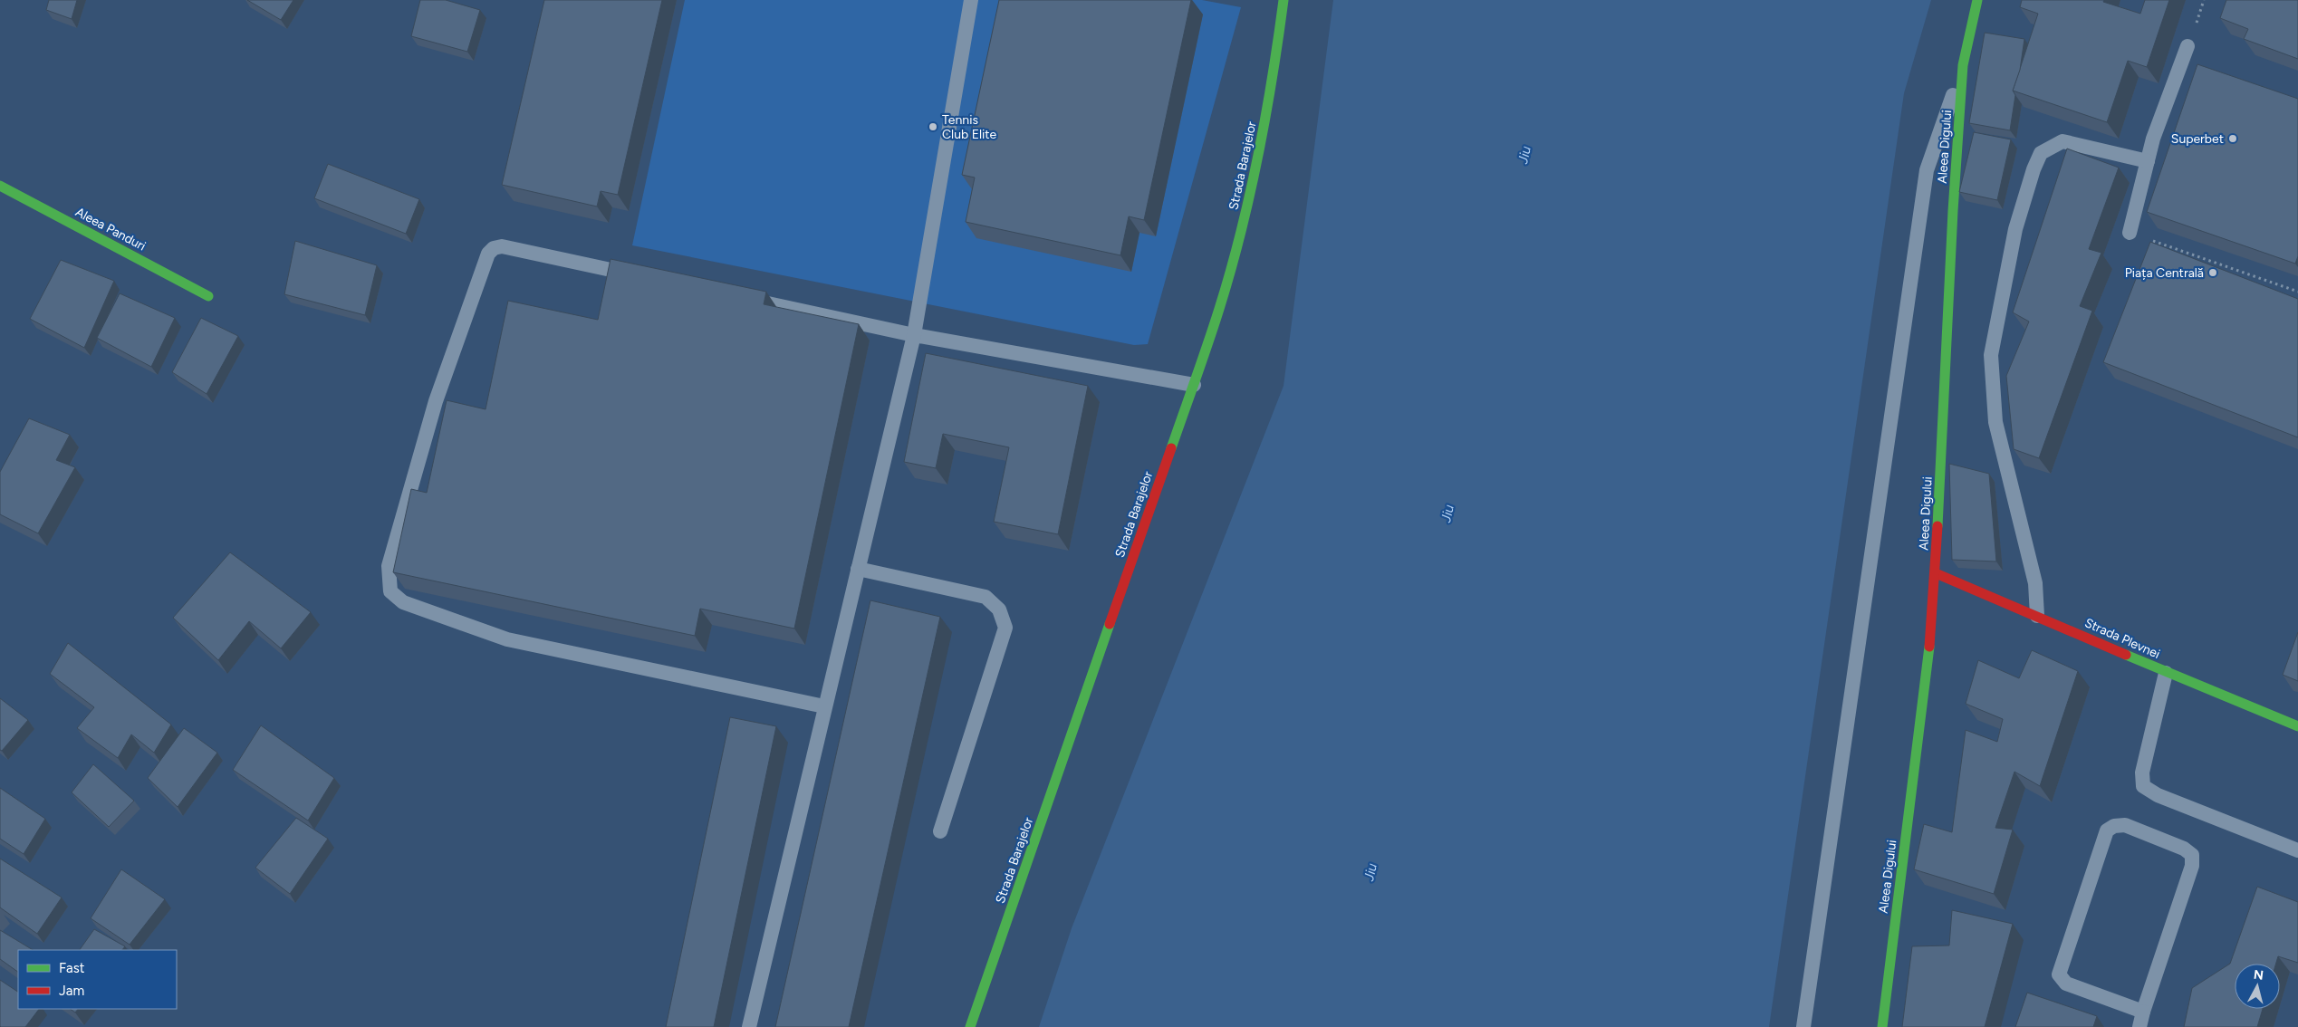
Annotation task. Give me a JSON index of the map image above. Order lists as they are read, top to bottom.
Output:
{
  "streets": {
    "street": [
      "Aleea Digului",
      "Strada Barajelor",
      "Aleea Panduri",
      "Strada Plevnei"
    ]
  },
  "crossings": [
    ["Aleea Digului", "Strada Plevnei"]
  ],
  "water": ["Jiu"],
  "places": ["Tennis Club Elite", "Superbet", "Piața Centrală"],
  "legend": ["Fast", "Jam"],
  "north": "top"
}
